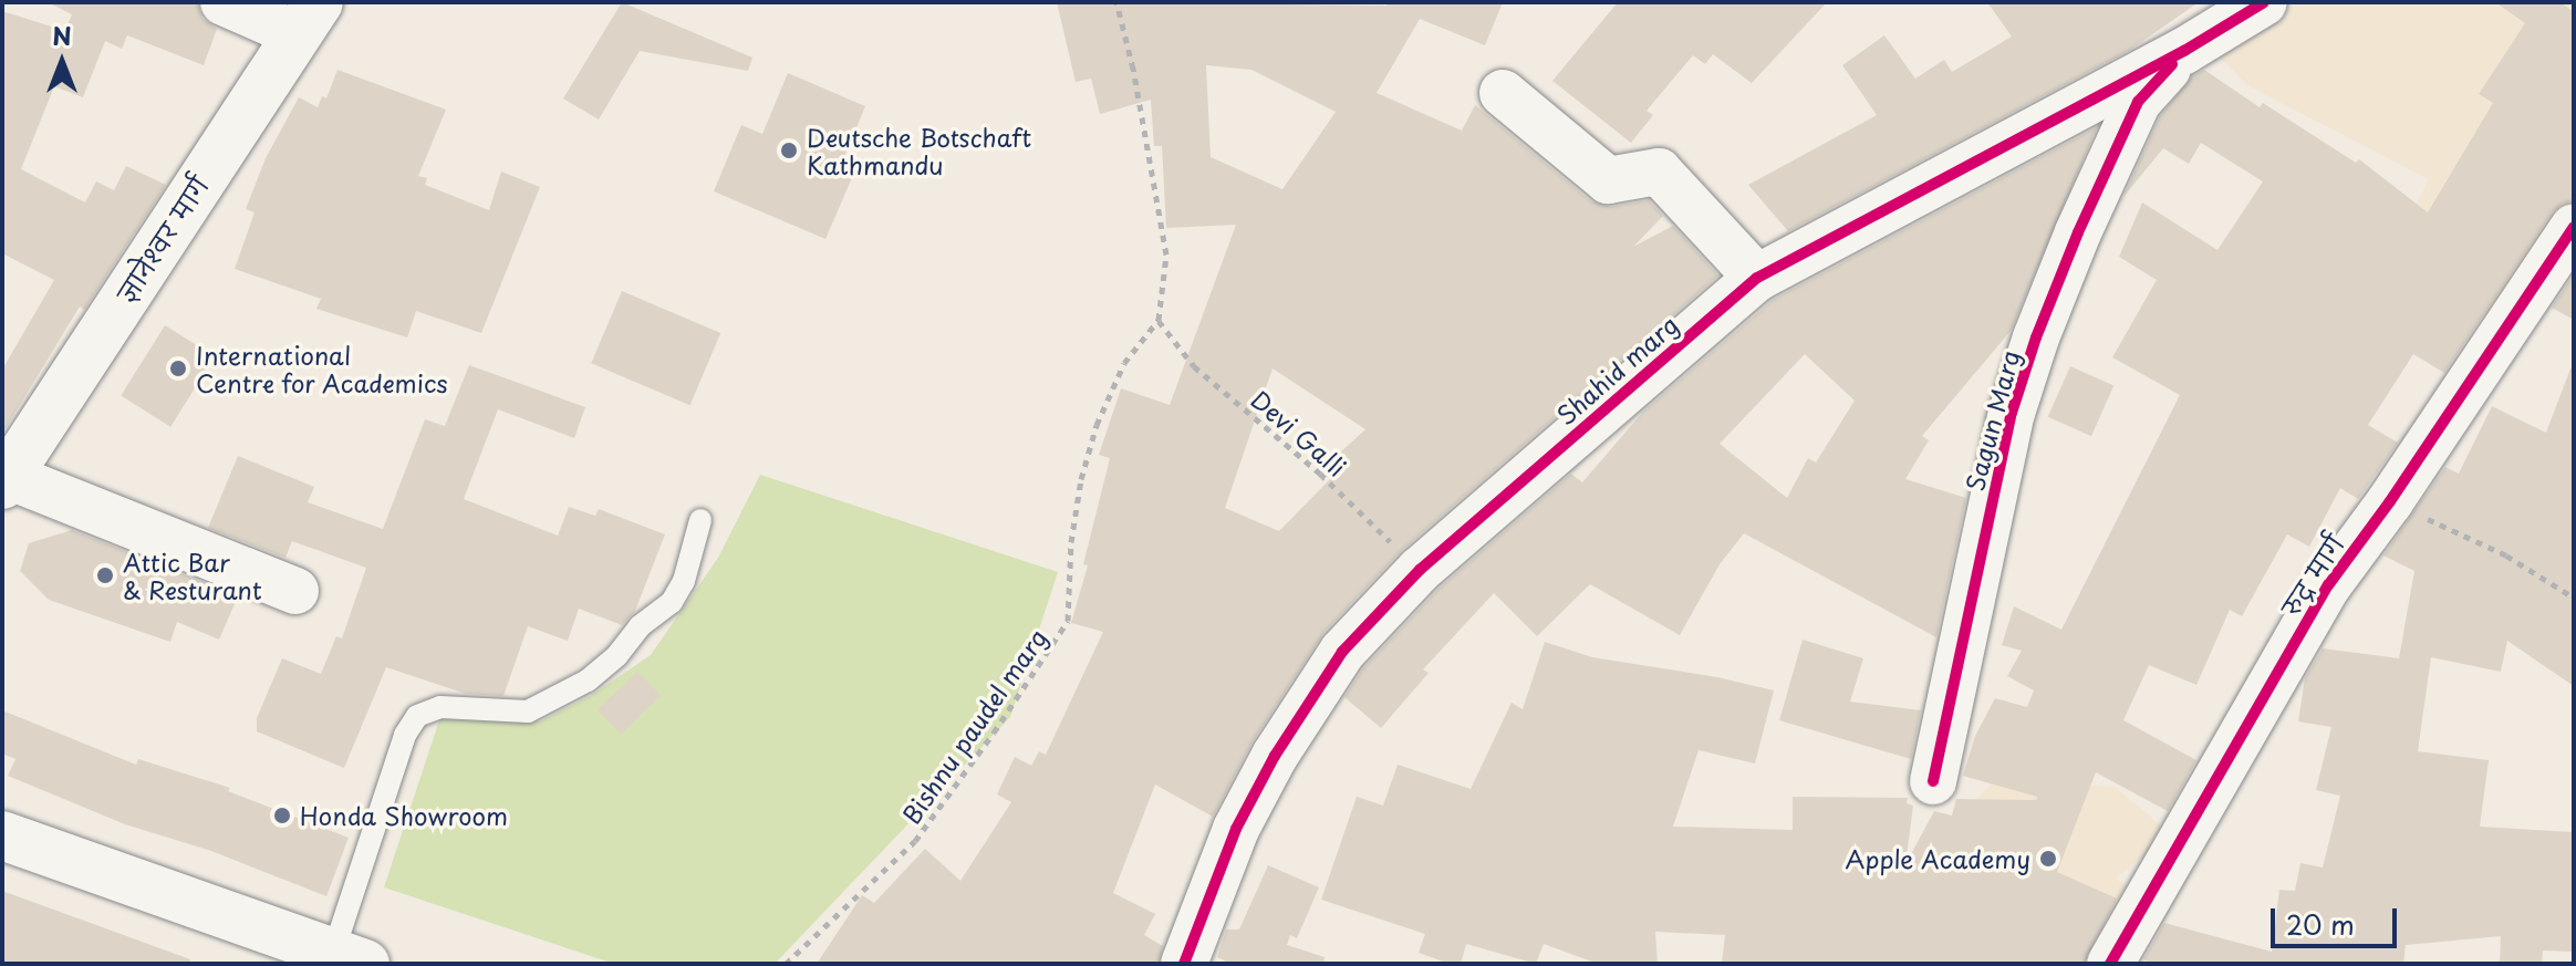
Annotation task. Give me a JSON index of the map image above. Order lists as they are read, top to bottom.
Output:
{
  "streets": {
    "main road": ["ज्ञानेश्वर मार्ग"],
    "street": ["Shahid marg", "Sagun Marg", "रुद्र मार्ग"],
    "path": ["Devi Galli", "Bishnu paudel marg"]
  },
  "crossings": [
    ["Shahid marg", "Sagun Marg"],
    ["Shahid marg", "Devi Galli"],
    ["Devi Galli", "Bishnu paudel marg"]
  ],
  "places": [
    "Deutsche Botschaft Kathmandu",
    "International Centre for Academics",
    "Attic Bar & Resturant",
    "Honda Showroom",
    "Apple Academy"
  ],
  "scale_bar": "20 m",
  "north": "top"
}
